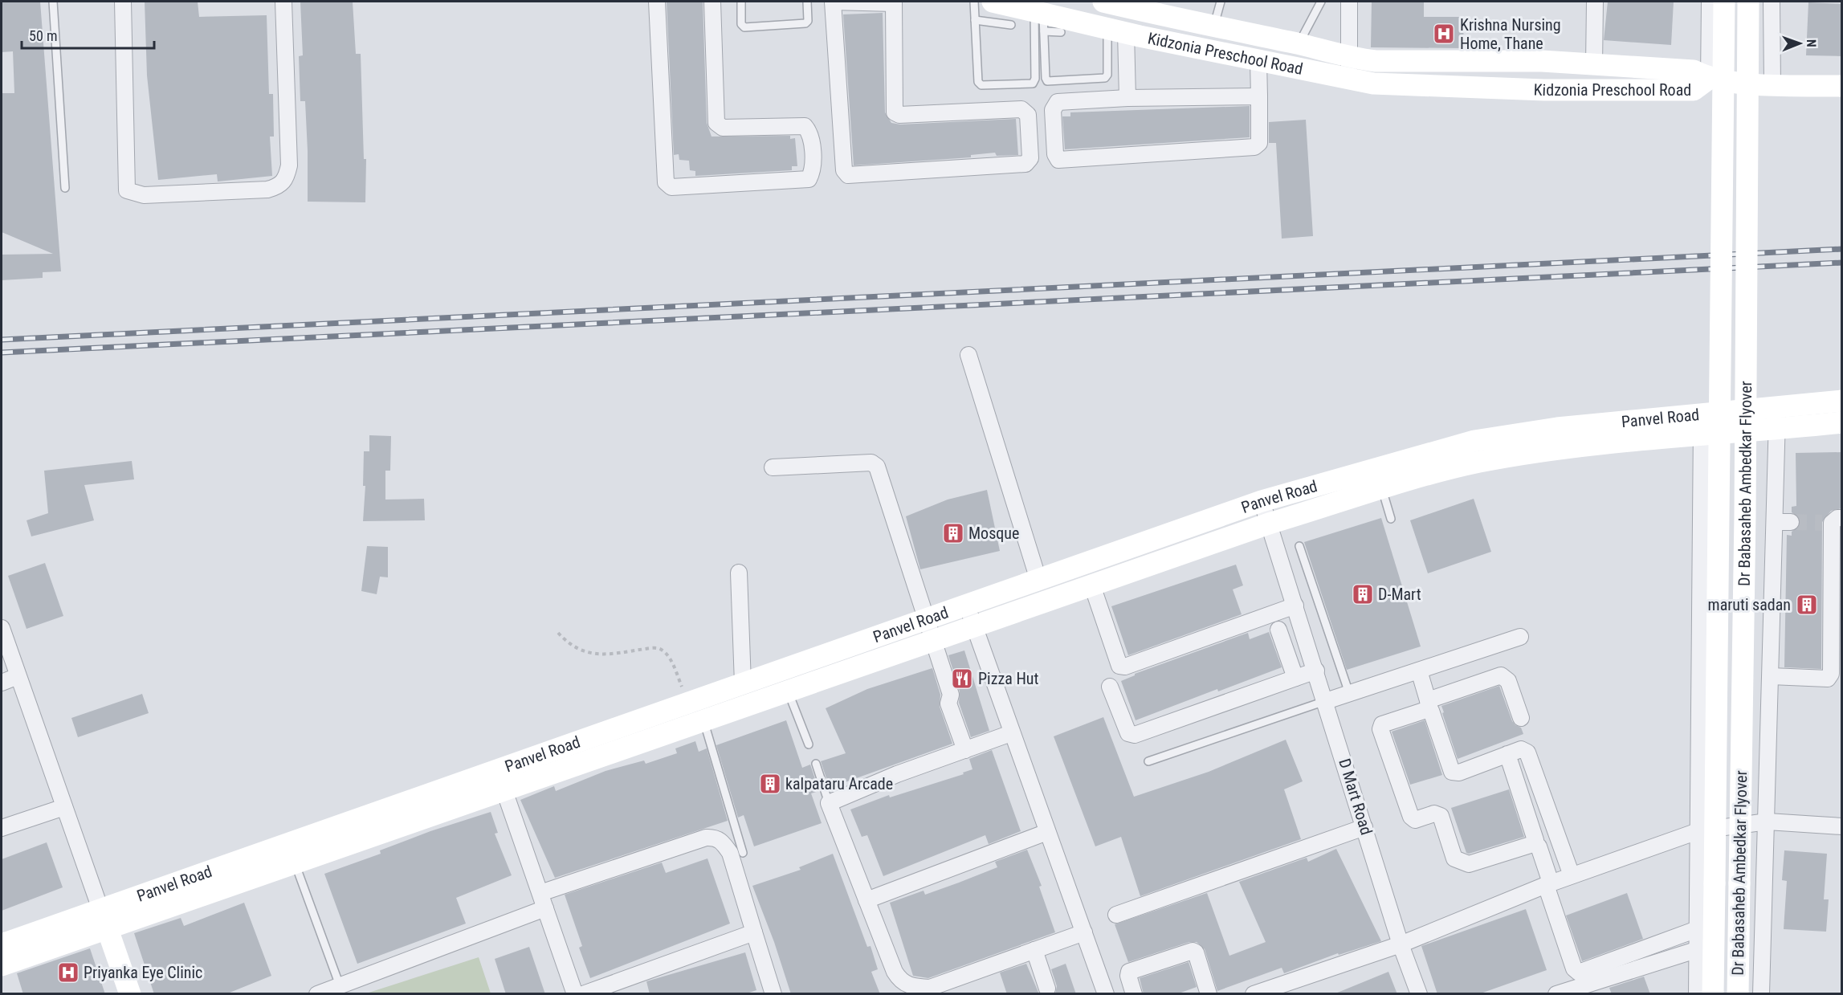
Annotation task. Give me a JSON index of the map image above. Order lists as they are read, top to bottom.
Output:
{
  "streets": {
    "street": [
      "Kidzonia Preschool Road",
      "Panvel Road",
      "Dr Babasaheb Ambedkar Flyover",
      "D Mart Road"
    ]
  },
  "crossings": [
    ["Panvel Road", "D Mart Road"]
  ],
  "places": {
    "hospital": ["Krishna Nursing Home, Thane", "Priyanka Eye Clinic"],
    "building": [
      "Mosque",
      "D-Mart",
      "maruti sadan",
      "kalpataru Arcade"
    ],
    "restaurant": ["Pizza Hut"]
  },
  "scale_bar": "50 m",
  "north": "right"
}
